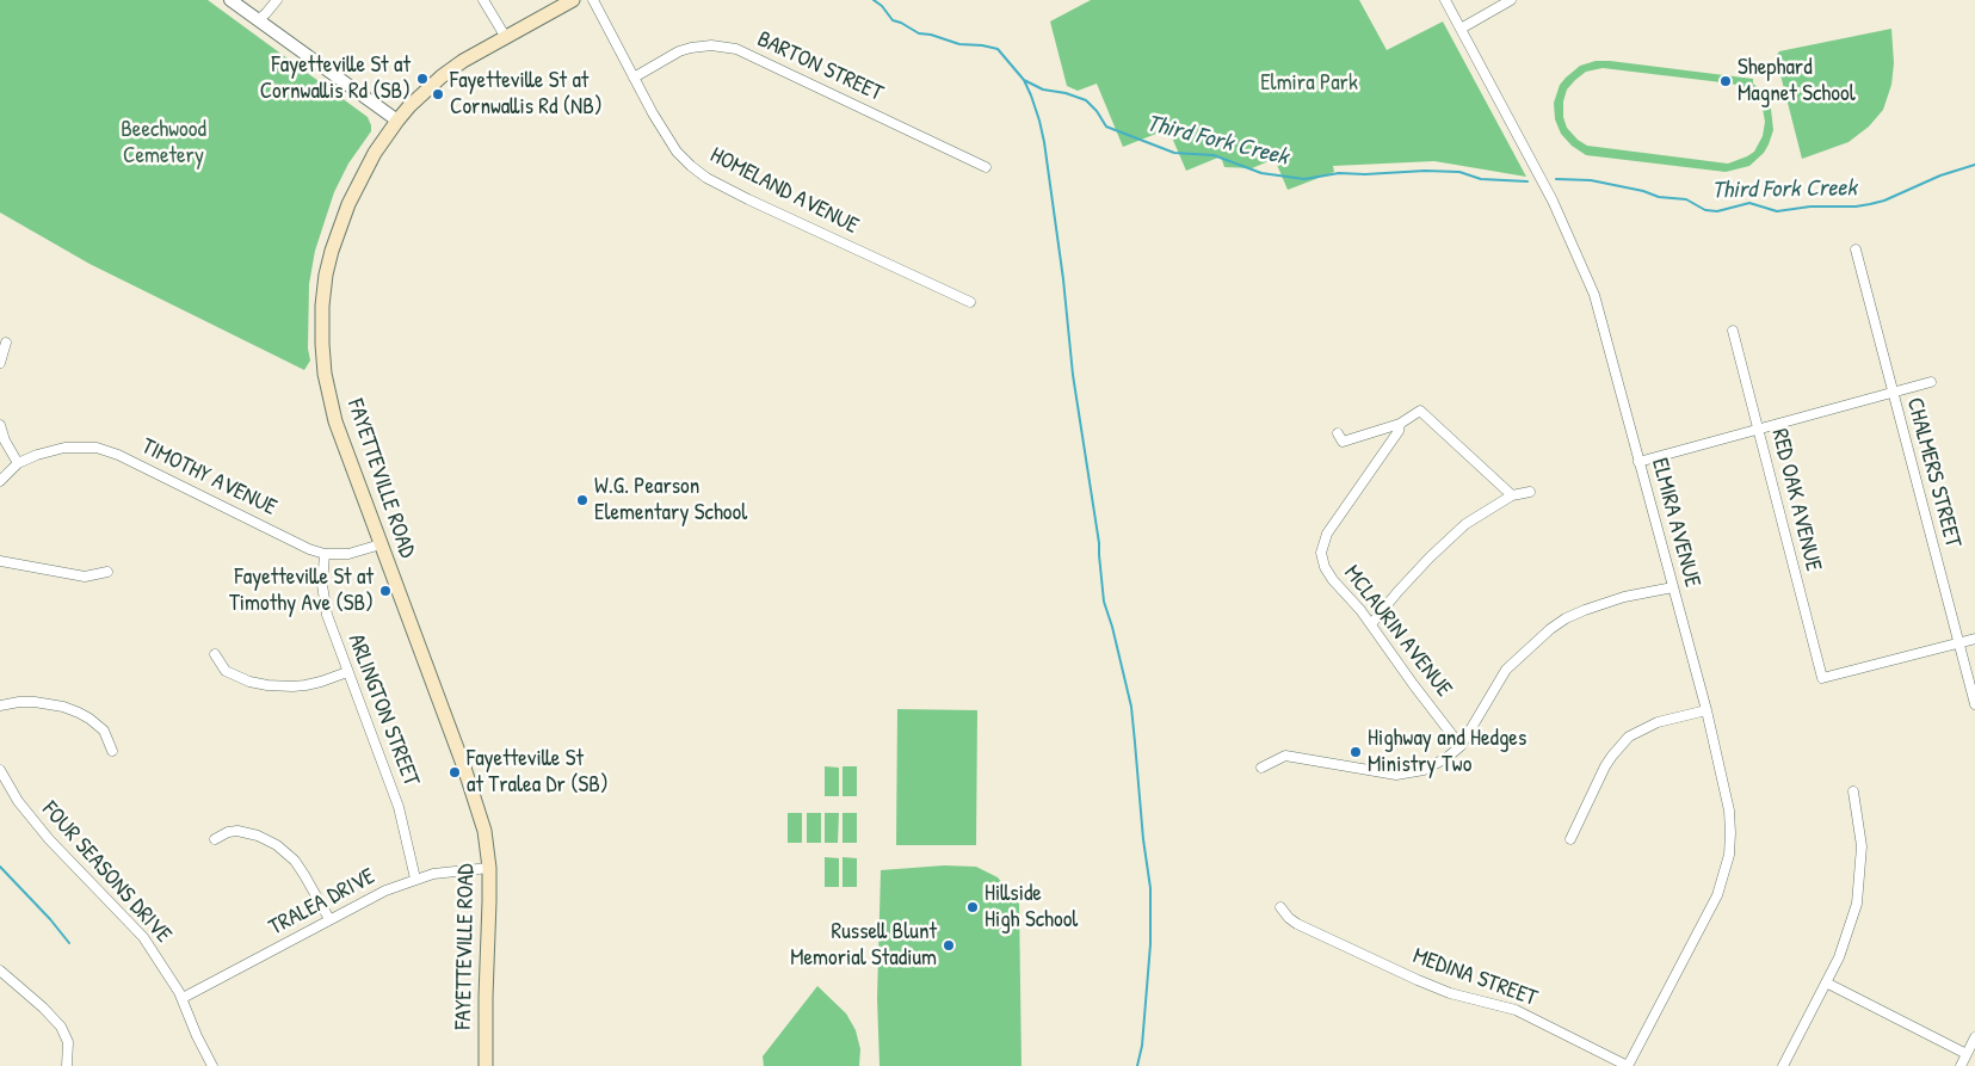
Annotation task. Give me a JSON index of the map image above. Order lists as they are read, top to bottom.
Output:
{
  "streets": {
    "main road": ["FAYETTEVILLE ROAD"],
    "street": [
      "BARTON STREET",
      "HOMELAND AVENUE",
      "CHALMERS STREET",
      "TIMOTHY AVENUE",
      "RED OAK AVENUE",
      "ELMIRA AVENUE",
      "MCLAURIN AVENUE",
      "ARLINGTON STREET",
      "FOUR SEASONS DRIVE",
      "TRALEA DRIVE",
      "MEDINA STREET"
    ]
  },
  "crossings": [
    ["BARTON STREET", "HOMELAND AVENUE"],
    ["CHALMERS STREET", "RED OAK AVENUE"],
    ["TIMOTHY AVENUE", "FAYETTEVILLE ROAD"],
    ["TIMOTHY AVENUE", "ARLINGTON STREET"],
    ["FAYETTEVILLE ROAD", "TRALEA DRIVE"],
    ["ELMIRA AVENUE", "MEDINA STREET"],
    ["ARLINGTON STREET", "TRALEA DRIVE"],
    ["FOUR SEASONS DRIVE", "TRALEA DRIVE"]
  ],
  "water": ["Third Fork Creek"],
  "parks": ["Elmira Park", "Beechwood Cemetery"],
  "places": [
    "Fayetteville St at Cornwallis Rd (SB)",
    "Shephard Magnet School",
    "Fayetteville St at Cornwallis Rd (NB)",
    "W.G. Pearson Elementary School",
    "Fayetteville St at Timothy Ave (SB)",
    "Highway and Hedges Ministry Two",
    "Fayetteville St at Tralea Dr (SB)",
    "Hillside High School",
    "Russell Blunt Memorial Stadium"
  ]
}
